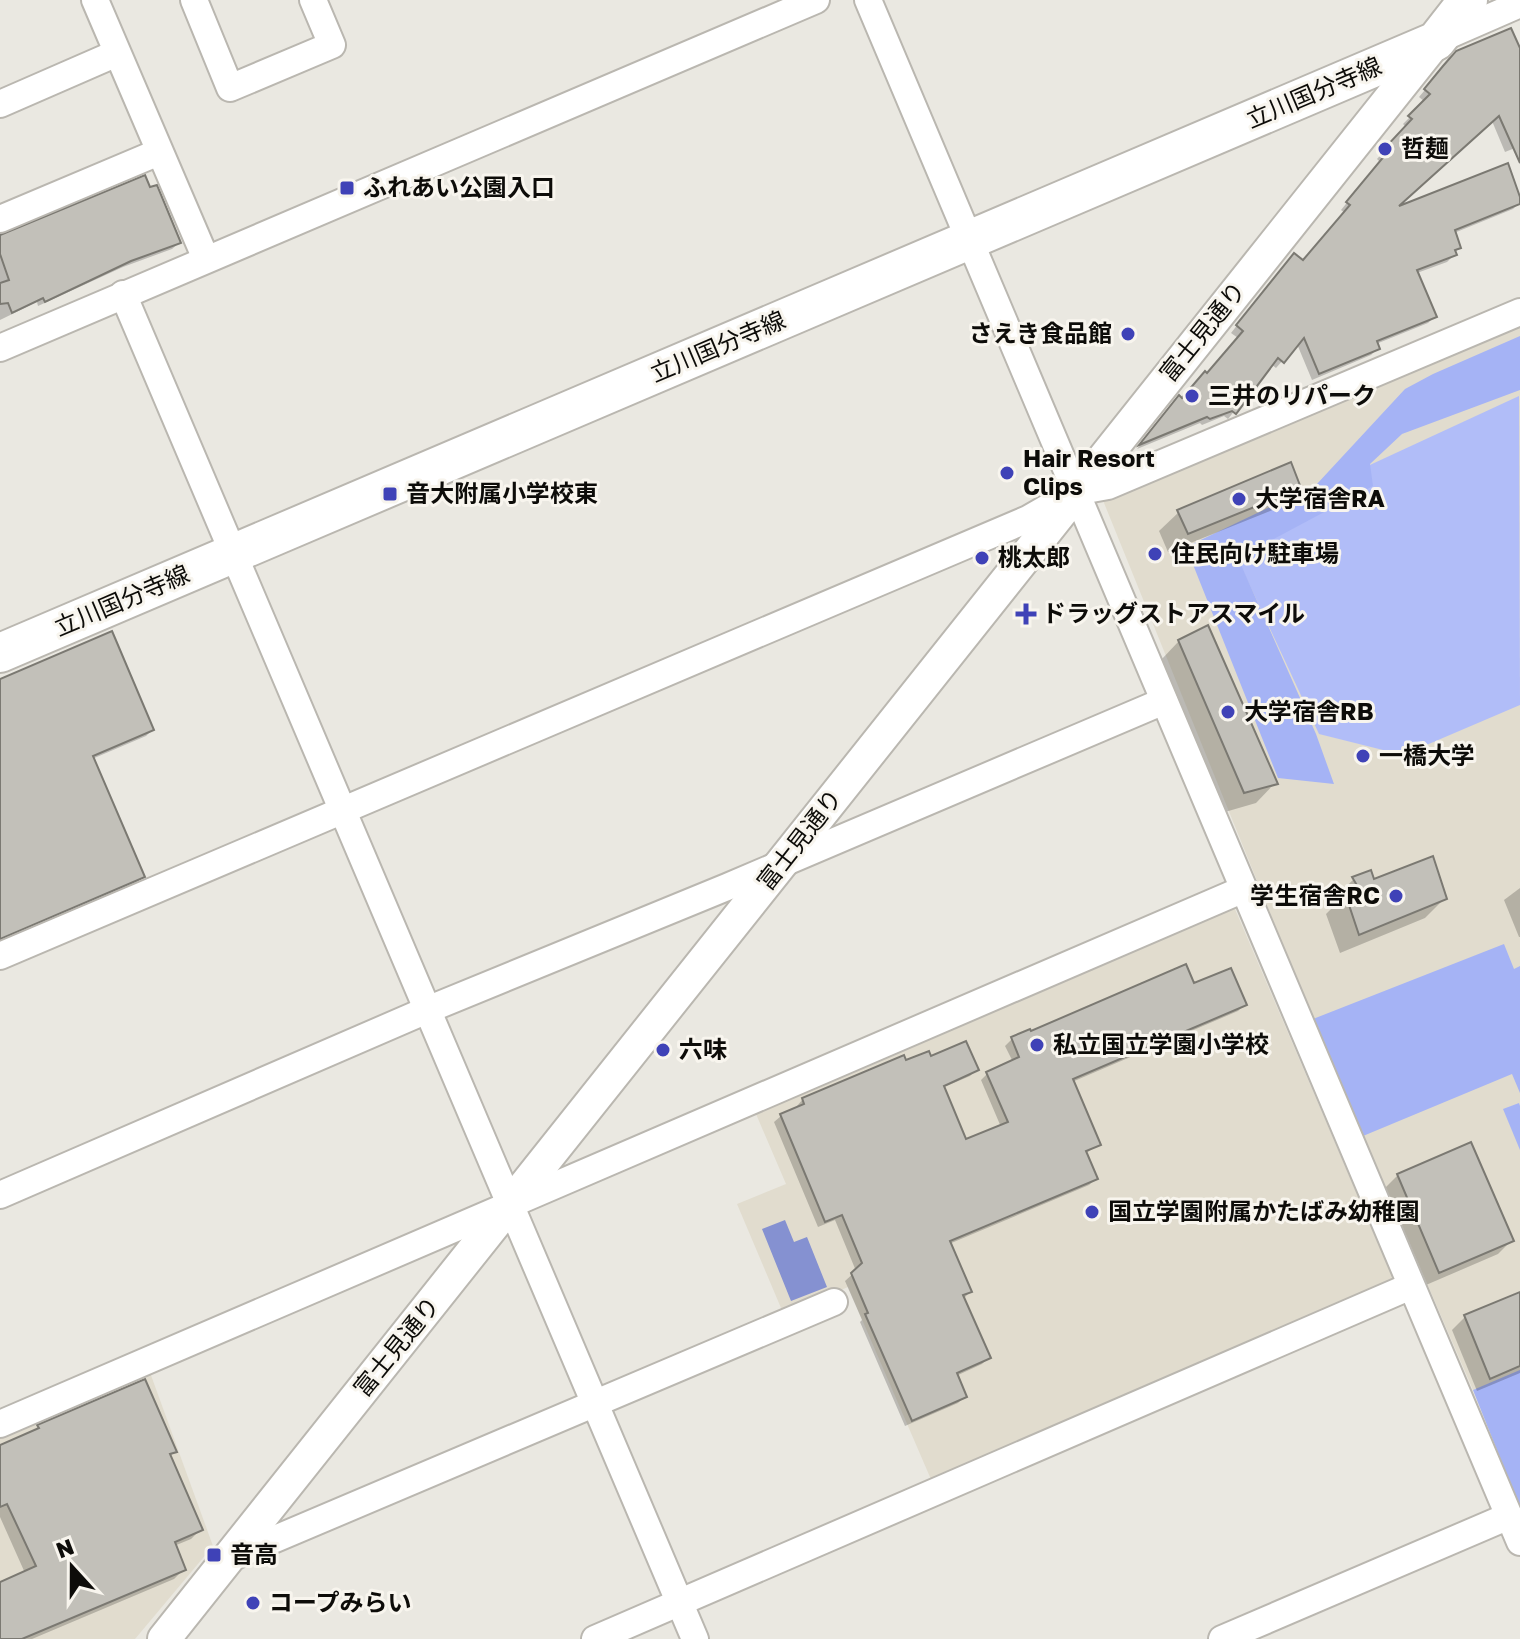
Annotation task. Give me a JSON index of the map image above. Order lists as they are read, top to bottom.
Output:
{
  "streets": {
    "main road": ["立川国分寺線"],
    "street": ["富士見通り"]
  },
  "crossings": [
    ["立川国分寺線", "富士見通り"]
  ],
  "places": {
    "other": [
      "哲麺",
      "さえき食品館",
      "三井のリパーク",
      "Hair Resort Clips",
      "大学宿舎RA",
      "住民向け駐車場",
      "桃太郎",
      "大学宿舎RB",
      "一橋大学",
      "学生宿舎RC",
      "私立国立学園小学校",
      "六味",
      "国立学園附属かたばみ幼稚園",
      "コープみらい"
    ],
    "transit": ["ふれあい公園入口", "音大附属小学校東", "音高"],
    "health": ["ドラッグストアスマイル"]
  },
  "north": "top"
}
